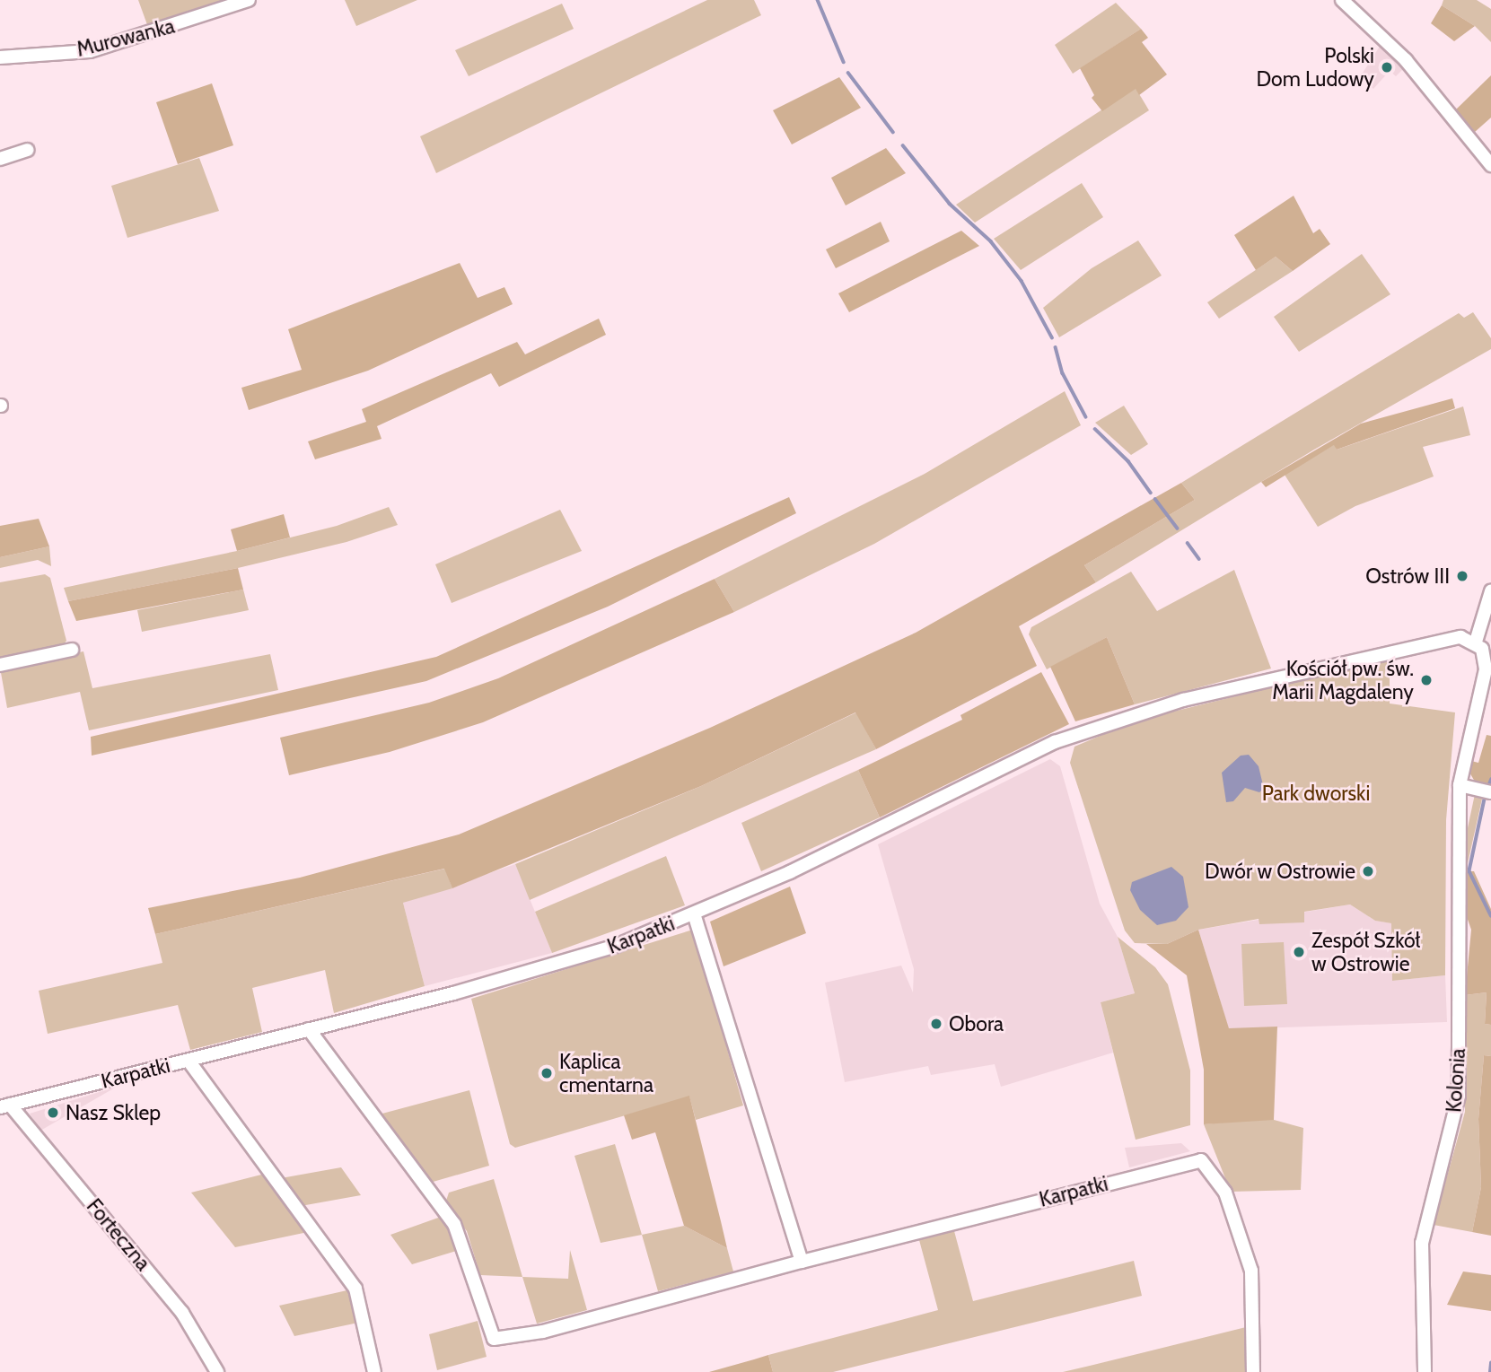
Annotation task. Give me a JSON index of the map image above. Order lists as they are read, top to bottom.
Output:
{
  "streets": {
    "street": [
      "Murowanka",
      "Karpatki",
      "Kolonia",
      "Forteczna"
    ]
  },
  "crossings": [
    ["Karpatki", "Forteczna"]
  ],
  "parks": ["Park dworski"],
  "places": [
    "Polski Dom Ludowy",
    "Ostrów III",
    "Kościół pw. św. Marii Magdaleny",
    "Dwór w Ostrowie",
    "Zespół Szkół w Ostrowie",
    "Obora",
    "Kaplica cmentarna",
    "Nasz Sklep"
  ]
}
